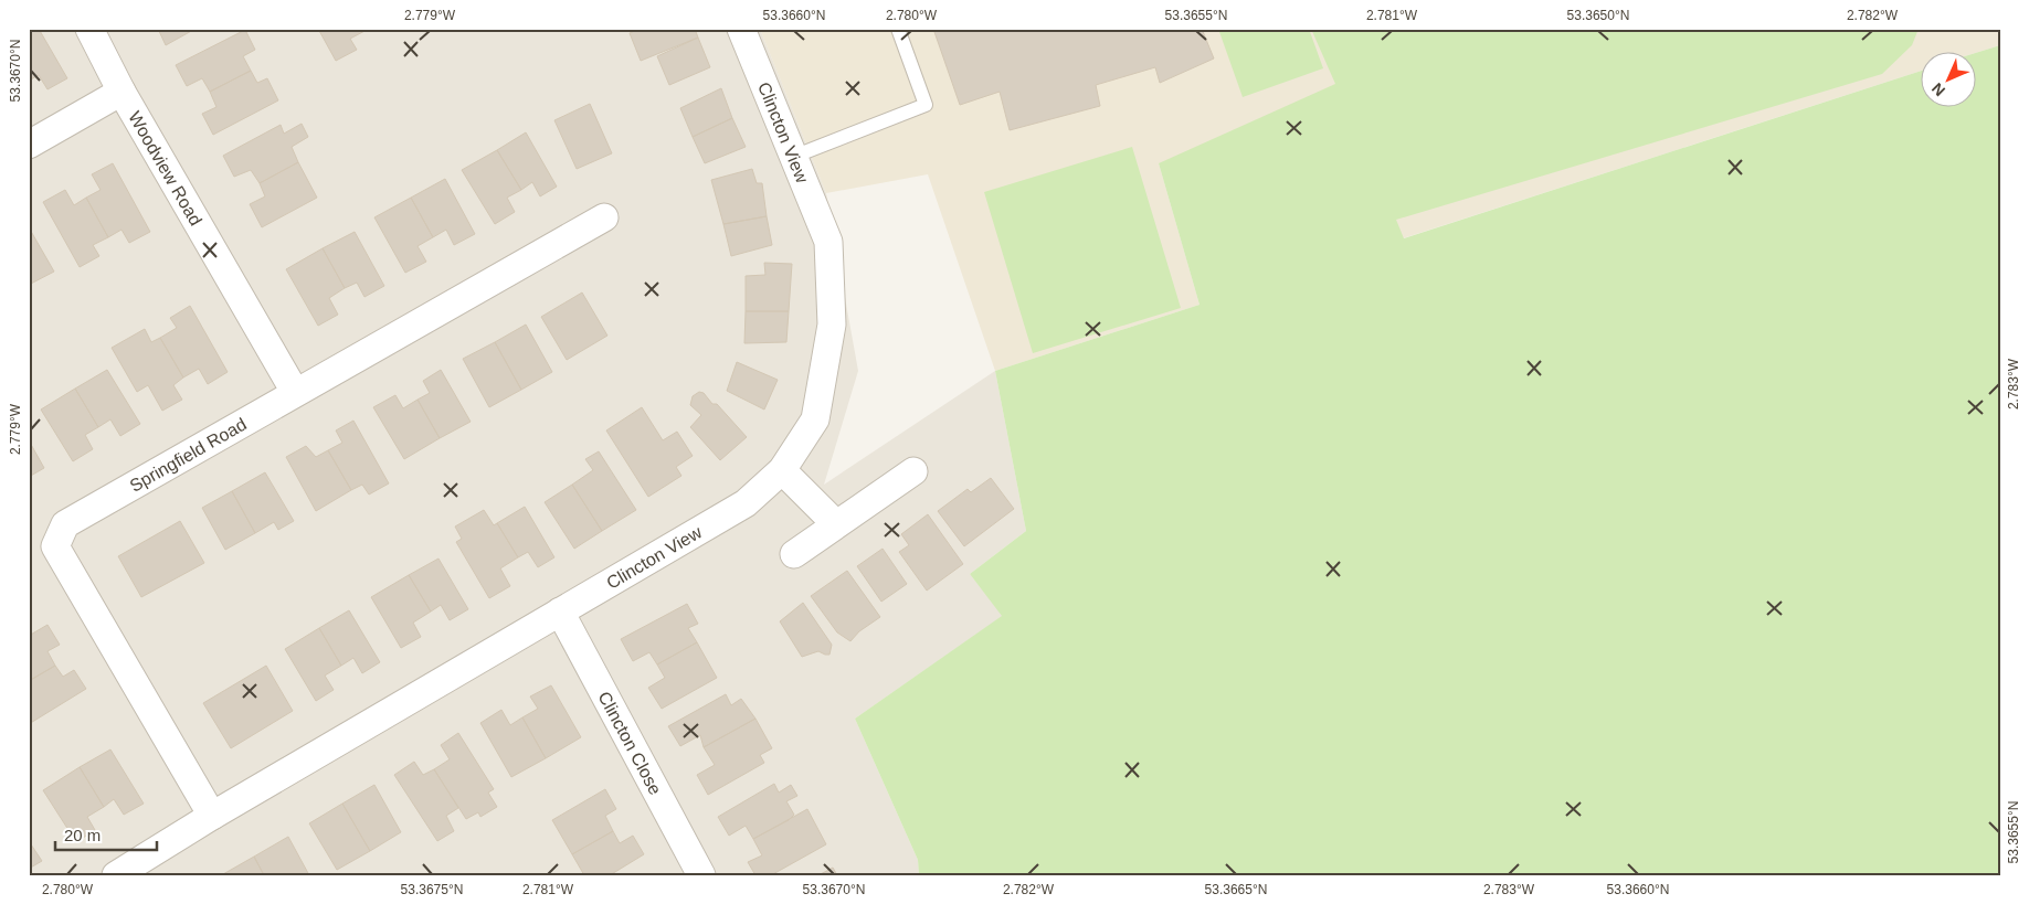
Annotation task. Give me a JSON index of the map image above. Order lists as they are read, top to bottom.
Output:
{
  "streets": {
    "street": [
      "Clincton View",
      "Woodview Road",
      "Springfield Road",
      "Clincton Close"
    ]
  },
  "crossings": [
    ["Clincton View", "Springfield Road"],
    ["Clincton View", "Clincton Close"],
    ["Woodview Road", "Springfield Road"]
  ],
  "scale_bar": "20 m",
  "north": "bottom left",
  "coordinates": [
    "2.779°W",
    "53.3660°N",
    "2.780°W",
    "53.3655°N",
    "2.781°W",
    "53.3650°N",
    "2.782°W",
    "53.3670°N",
    "2.783°W",
    "53.3675°N",
    "53.3665°N"
  ]
}
